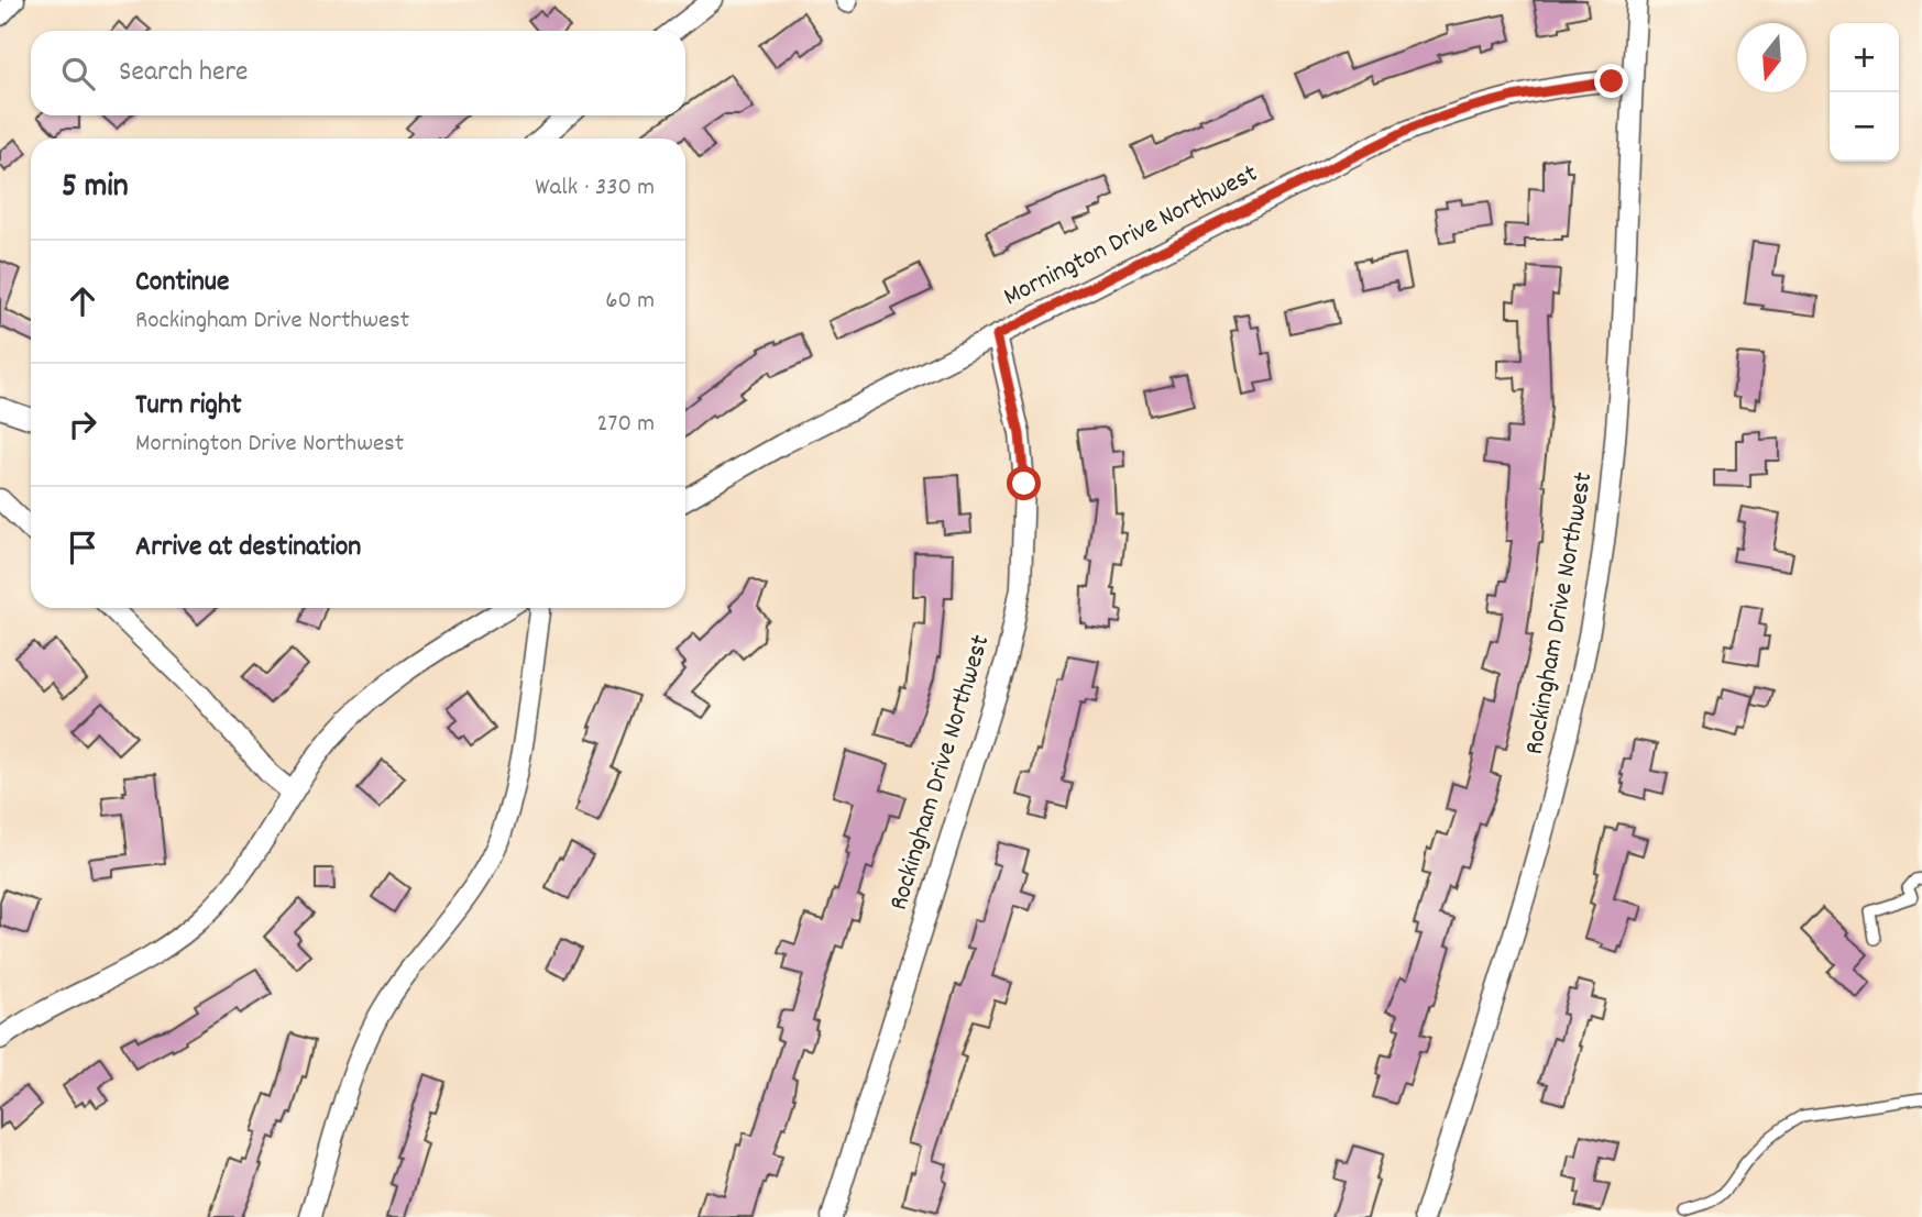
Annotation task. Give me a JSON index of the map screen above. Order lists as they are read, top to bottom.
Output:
{
  "streets": {
    "street": ["Mornington Drive Northwest", "Rockingham Drive Northwest"]
  },
  "crossings": [
    ["Mornington Drive Northwest", "Rockingham Drive Northwest"]
  ],
  "north": "bottom",
  "page": {
    "map_buttons": ["+", "−"],
    "search": "Search here",
    "heading": ["5 min", "Walk · 330 m"],
    "list": [
      ["Continue", "Rockingham Drive Northwest", "60 m"],
      ["Turn right", "Mornington Drive Northwest", "270 m"],
      "Arrive at destination"
    ]
  }
}
